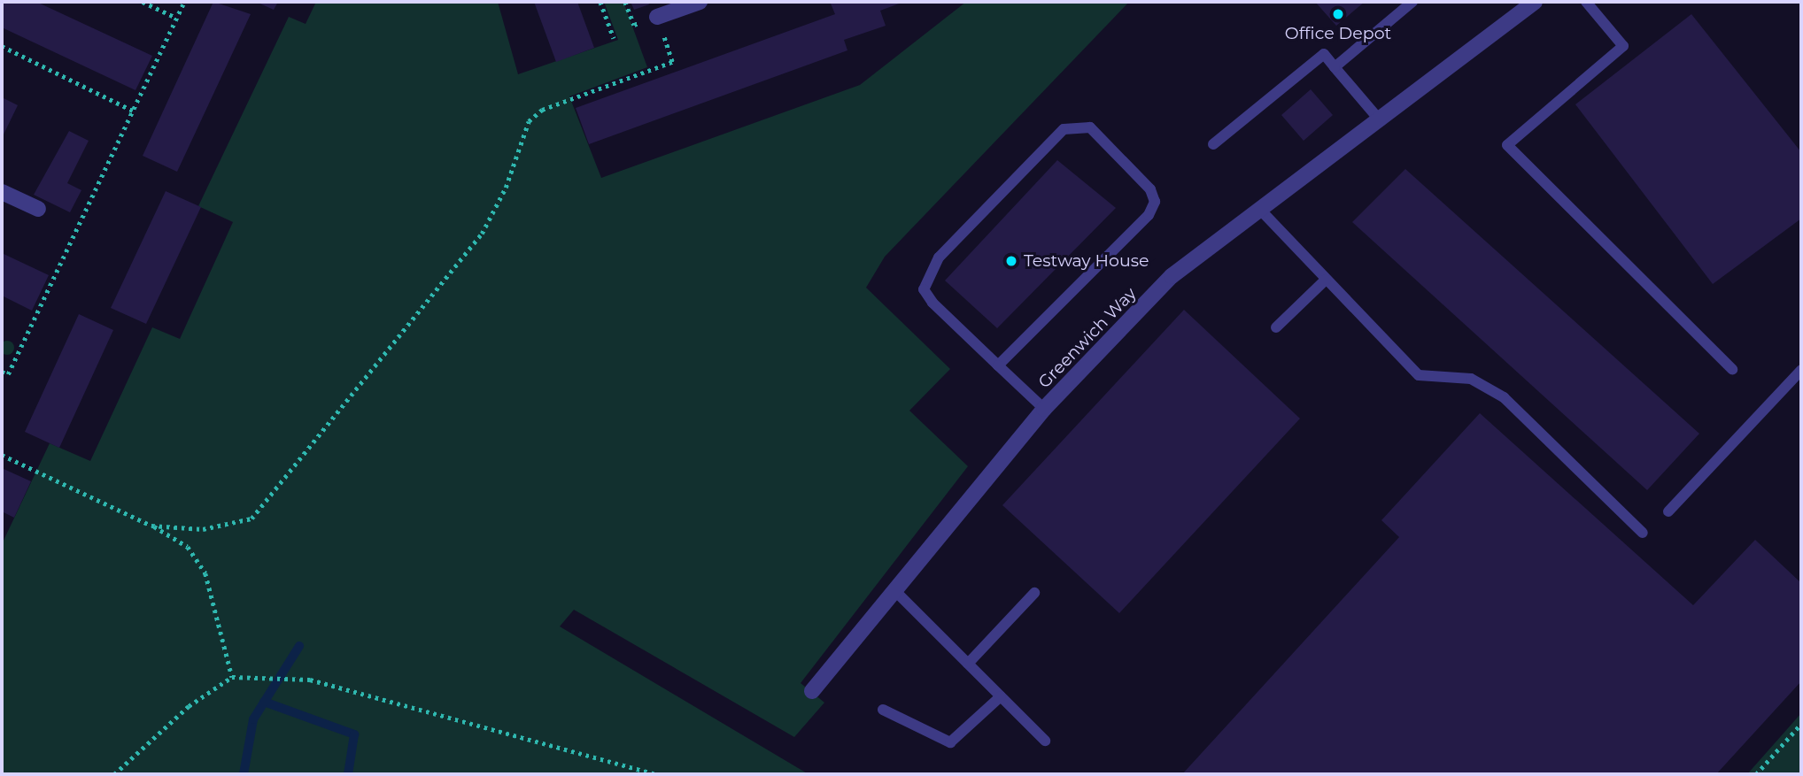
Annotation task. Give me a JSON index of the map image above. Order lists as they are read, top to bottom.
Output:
{
  "streets": {
    "street": ["Greenwich Way"]
  },
  "places": ["Office Depot", "Testway House"]
}
